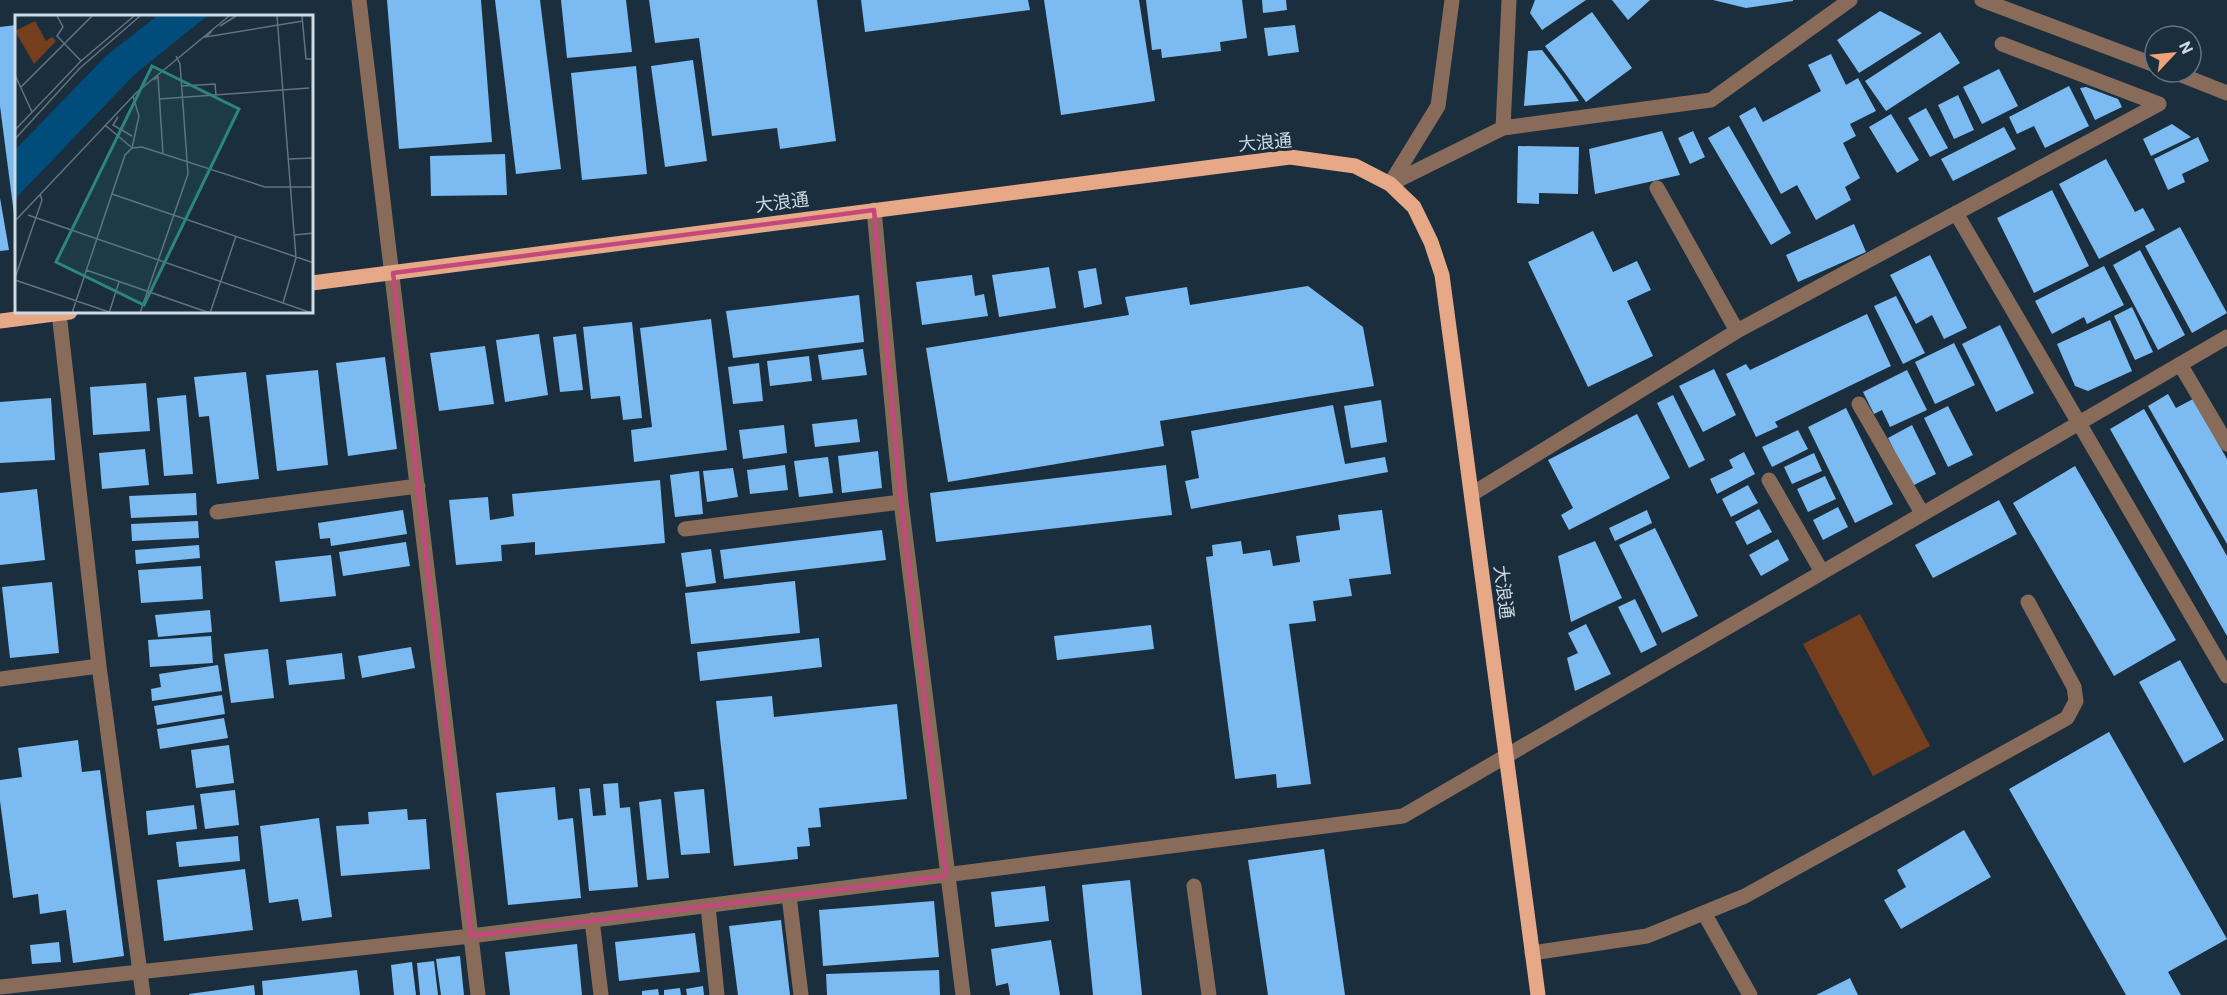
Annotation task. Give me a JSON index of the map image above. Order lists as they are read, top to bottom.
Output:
{
  "streets": {
    "main road": ["大浪通"]
  },
  "north": "top right"
}
